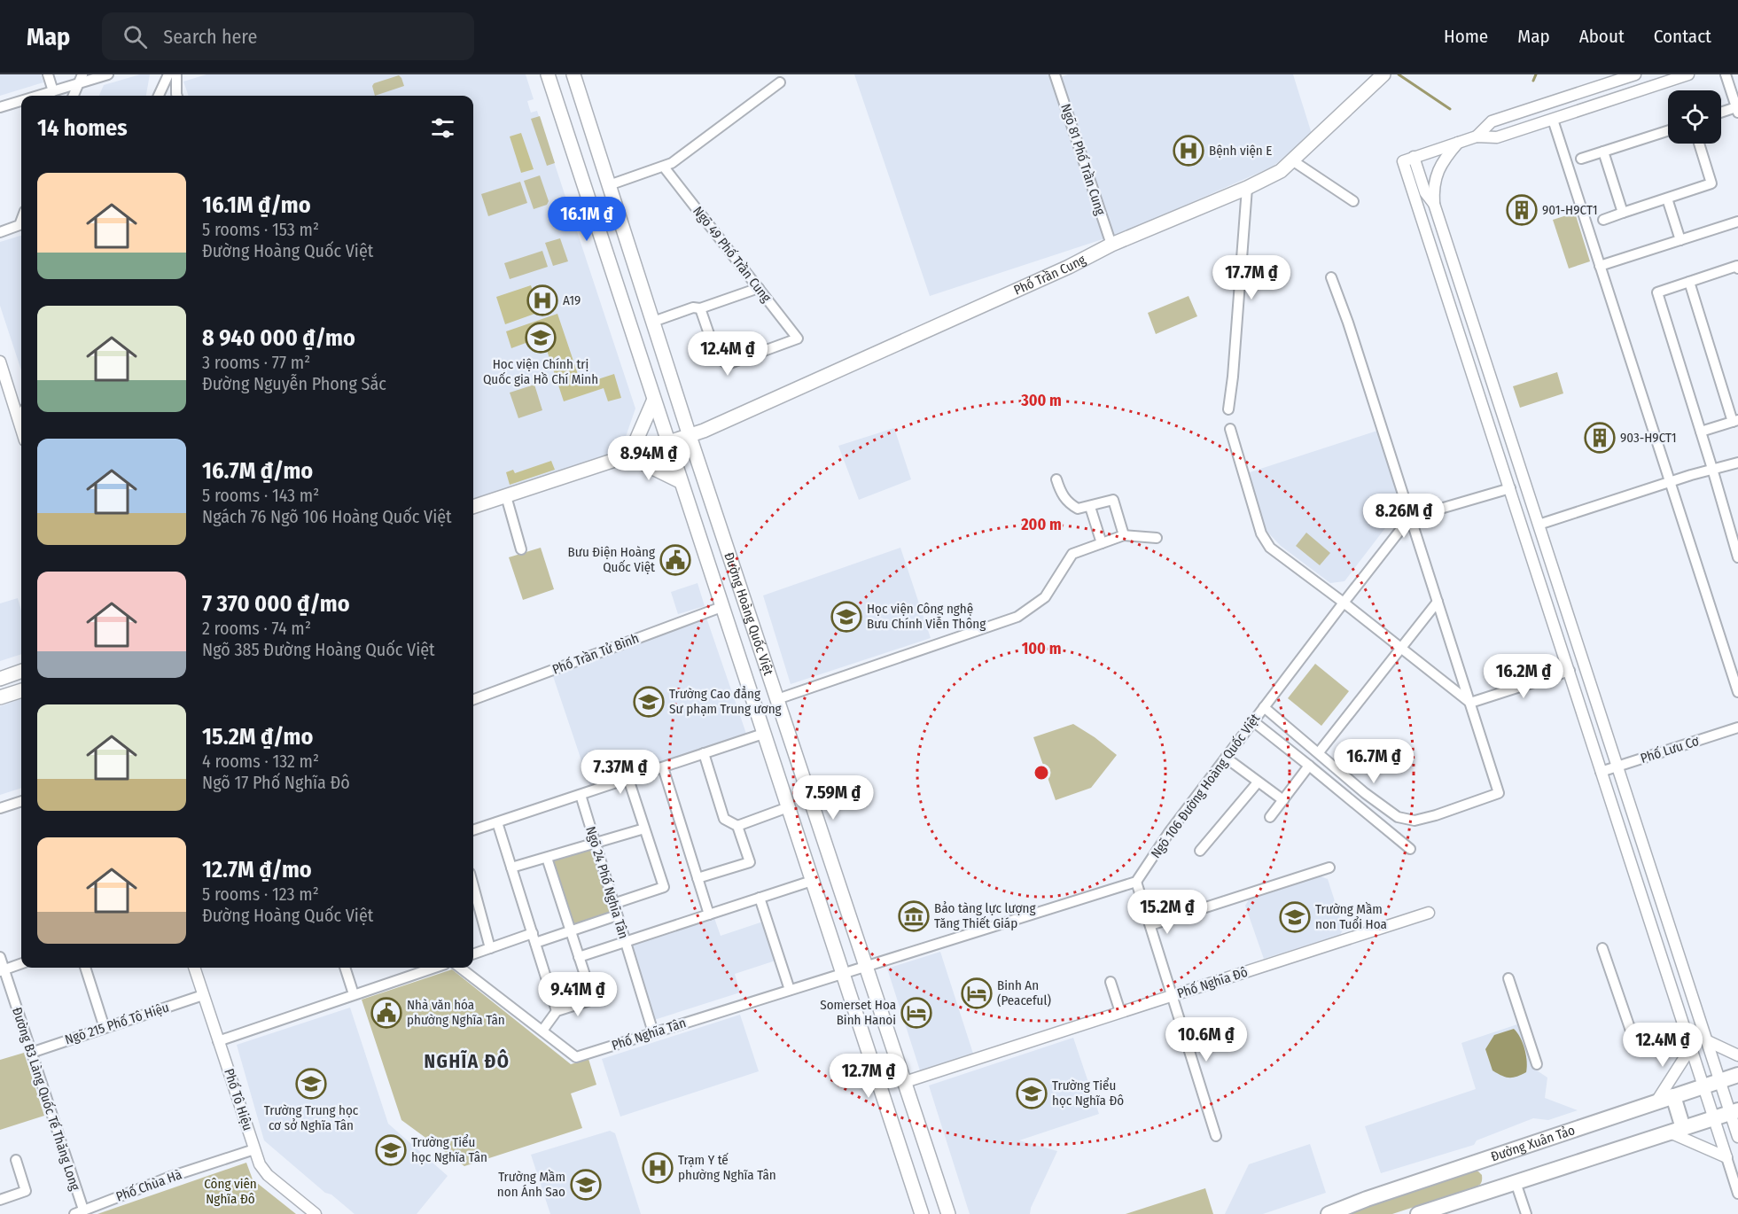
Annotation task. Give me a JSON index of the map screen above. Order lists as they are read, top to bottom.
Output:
{
  "streets": {
    "main road": ["Phố Trần Cung", "Đường Hoàng Quốc Việt", "Đường Xuân Tảo"],
    "street": [
      "Ngõ 81 Phố Trần Cung",
      "Ngõ 49 Phố Trần Cung",
      "Phố Trần Tử Bình",
      "Phố Lưu Cơ",
      "Ngõ 106 Đường Hoàng Quốc Việt",
      "Ngõ 24 Phố Nghĩa Tân",
      "Phố Nghĩa Đô",
      "Ngõ 215 Phố Tô Hiệu",
      "Phố Nghĩa Tân",
      "Đường B3 Làng Quốc Tế Thăng Long",
      "Phố Tô Hiệu",
      "Phố Chùa Hà"
    ]
  },
  "crossings": [
    ["Ngõ 81 Phố Trần Cung", "Phố Trần Cung"],
    ["Phố Trần Cung", "Đường Hoàng Quốc Việt"],
    ["Đường Hoàng Quốc Việt", "Phố Trần Tử Bình"],
    ["Đường Hoàng Quốc Việt", "Phố Nghĩa Đô"],
    ["Đường Hoàng Quốc Việt", "Phố Nghĩa Tân"],
    ["Ngõ 24 Phố Nghĩa Tân", "Phố Nghĩa Tân"],
    ["Ngõ 215 Phố Tô Hiệu", "Đường B3 Làng Quốc Tế Thăng Long"],
    ["Ngõ 215 Phố Tô Hiệu", "Phố Tô Hiệu"],
    ["Đường B3 Làng Quốc Tế Thăng Long", "Phố Chùa Hà"],
    ["Phố Tô Hiệu", "Phố Chùa Hà"]
  ],
  "districts": ["NGHĨA ĐÔ"],
  "parks": ["Công viên Nghĩa Đô"],
  "places": {
    "hospital": ["Bệnh viện E", "A19", "Trạm Y tế phường Nghĩa Tân"],
    "building": ["901-H9CT1", "903-H9CT1"],
    "school or university": [
      "Học viện Chính trị Quốc gia Hồ Chí Minh",
      "Học viện Công nghệ Bưu Chính Viễn Thông",
      "Trường Cao đẳng Sư phạm Trung ương",
      "Trường Mầm non Tuổi Hoa",
      "Trường Trung học cơ sở Nghĩa Tân",
      "Trường Tiểu học Nghĩa Đô",
      "Trường Tiểu học Nghĩa Tân",
      "Trường Mầm non Ánh Sao"
    ],
    "public building": ["Bưu Điện Hoàng Quốc Việt", "Nhà văn hóa phường Nghĩa Tân"],
    "museum": ["Bảo tàng lực lượng Tăng Thiết Giáp"],
    "hotel": ["Binh An (Peaceful)", "Somerset Hoa Binh Hanoi"]
  },
  "page": {
    "header": "Map",
    "search": "Search here",
    "nav": [
      "Home",
      "Map",
      "About",
      "Contact"
    ],
    "heading": "14 homes",
    "list": [
      {
        "name": "16.1M ₫/mo",
        "note": "5 rooms · 153 m² · Đường Hoàng Quốc Việt"
      },
      {
        "name": "8 940 000 ₫/mo",
        "note": "3 rooms · 77 m² · Đường Nguyễn Phong Sắc"
      },
      {
        "name": "16.7M ₫/mo",
        "note": "5 rooms · 143 m² · Ngách 76 Ngõ 106 Hoàng Quốc Việt"
      },
      {
        "name": "7 370 000 ₫/mo",
        "note": "2 rooms · 74 m² · Ngõ 385 Đường Hoàng Quốc Việt"
      },
      {
        "name": "15.2M ₫/mo",
        "note": "4 rooms · 132 m² · Ngõ 17 Phố Nghĩa Đô"
      },
      {
        "name": "12.7M ₫/mo",
        "note": "5 rooms · 123 m² · Đường Hoàng Quốc Việt"
      }
    ],
    "price": [
      "16.1M ₫",
      "17.7M ₫",
      "12.4M ₫",
      "8.94M ₫",
      "8.26M ₫",
      "16.2M ₫",
      "16.7M ₫",
      "7.37M ₫",
      "7.59M ₫",
      "15.2M ₫",
      "9.41M ₫",
      "10.6M ₫",
      "12.4M ₫",
      "12.7M ₫"
    ]
  },
  "rings": ["300 m", "200 m", "100 m"]
}
